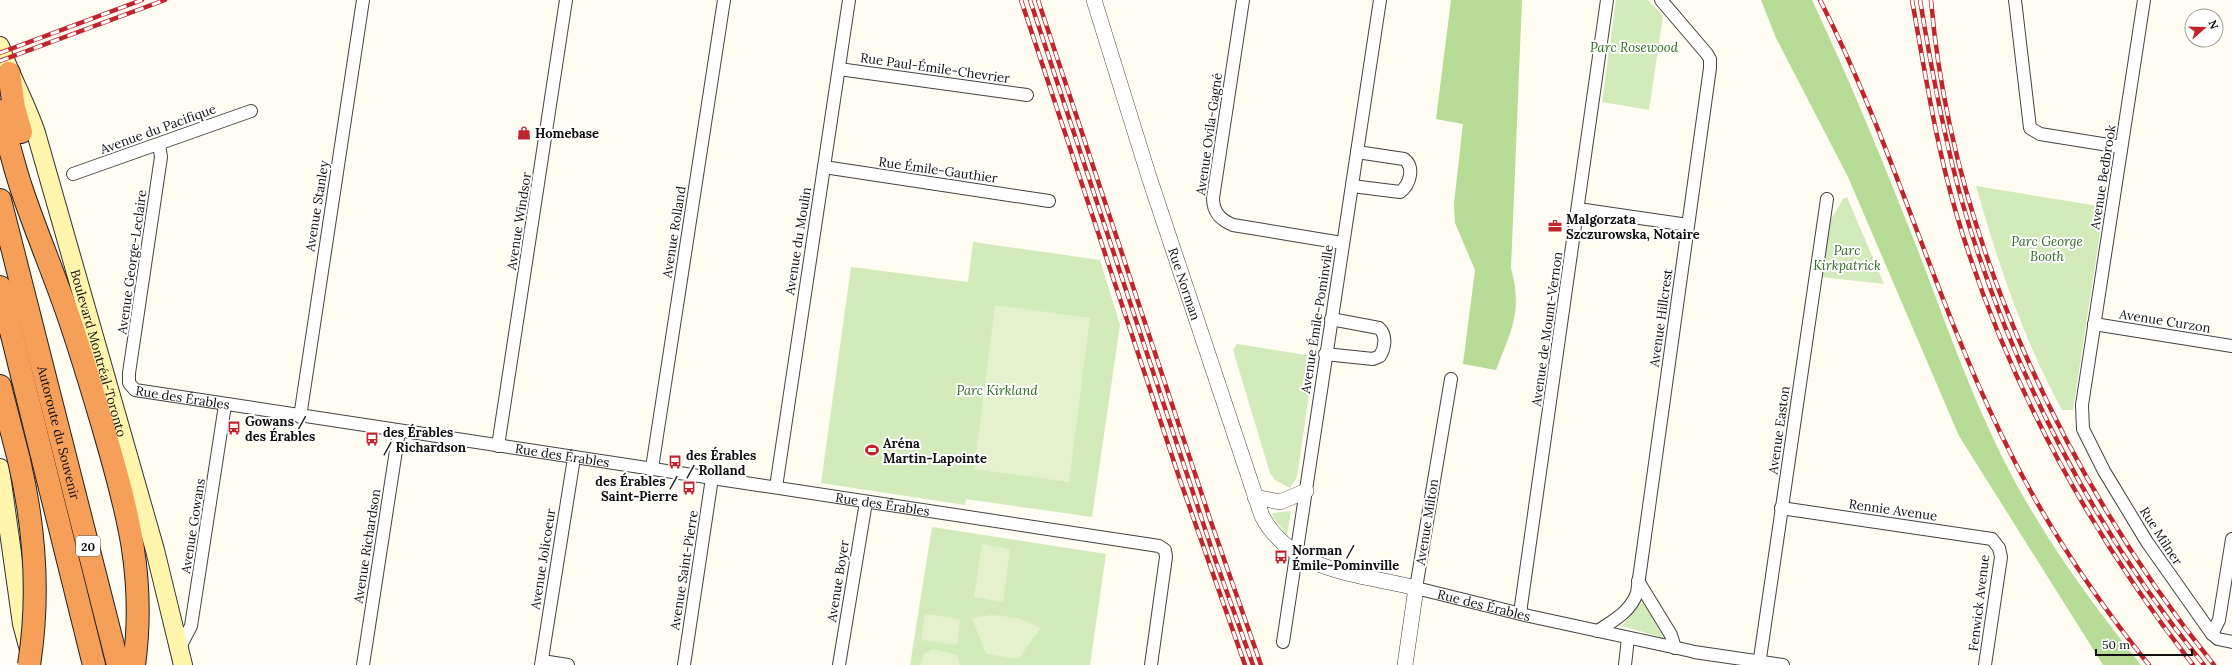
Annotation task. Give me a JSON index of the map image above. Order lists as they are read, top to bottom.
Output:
{
  "streets": {
    "highway": ["Autoroute du Souvenir", "20"],
    "main road": ["Boulevard Montréal-Toronto"],
    "street": [
      "Rue Paul-Émile-Chevrier",
      "Avenue du Pacifique",
      "Avenue Ovila-Gagné",
      "Rue Émile-Gauthier",
      "Avenue Bedbrook",
      "Avenue Stanley",
      "Avenue Windsor",
      "Avenue Rolland",
      "Avenue du Moulin",
      "Avenue George-Leclaire",
      "Rue Norman",
      "Avenue Hillcrest",
      "Avenue Émile-Pominville",
      "Avenue Curzon",
      "Avenue de Mount-Vernon",
      "Rue des Érables",
      "Avenue Easton",
      "Rennie Avenue",
      "Avenue Milton",
      "Avenue Gowans",
      "Rue Milner",
      "Avenue Richardson",
      "Avenue Jolicoeur",
      "Avenue Saint-Pierre",
      "Avenue Boyer",
      "Fenwick Avenue"
    ]
  },
  "crossings": [
    ["Rue Paul-Émile-Chevrier", "Avenue du Moulin"],
    ["Avenue du Pacifique", "Avenue George-Leclaire"],
    ["Avenue Ovila-Gagné", "Avenue Émile-Pominville"],
    ["Rue Émile-Gauthier", "Avenue du Moulin"],
    ["Avenue Bedbrook", "Avenue Curzon"],
    ["Avenue Bedbrook", "Rue Milner"],
    ["Avenue Stanley", "Rue des Érables"],
    ["Avenue Windsor", "Rue des Érables"],
    ["Avenue Rolland", "Rue des Érables"],
    ["Avenue du Moulin", "Rue des Érables"],
    ["Avenue George-Leclaire", "Rue des Érables"],
    ["Rue Norman", "Avenue Émile-Pominville"],
    ["Rue Norman", "Rue des Érables"],
    ["Avenue Hillcrest", "Rue des Érables"],
    ["Avenue Émile-Pominville", "Rue des Érables"],
    ["Avenue de Mount-Vernon", "Rue des Érables"],
    ["Boulevard Montréal-Toronto", "Rue des Érables"],
    ["Boulevard Montréal-Toronto", "Avenue Gowans"],
    ["Rue des Érables", "Avenue Easton"],
    ["Rue des Érables", "Avenue Milton"],
    ["Rue des Érables", "Avenue Gowans"],
    ["Rue des Érables", "Avenue Richardson"],
    ["Rue des Érables", "Avenue Jolicoeur"],
    ["Rue des Érables", "Avenue Saint-Pierre"],
    ["Rue des Érables", "Avenue Boyer"],
    ["Avenue Easton", "Rennie Avenue"],
    ["Rennie Avenue", "Fenwick Avenue"]
  ],
  "parks": [
    "Parc Rosewood",
    "Parc George Booth",
    "Parc Kirkpatrick",
    "Parc Kirkland"
  ],
  "places": {
    "shop": ["Homebase"],
    "office": ["Malgorzata Szczurowska, Notaire"],
    "bus stop": [
      "Gowans / des Érables",
      "des Érables / Richardson",
      "des Érables / Rolland",
      "des Érables / Saint-Pierre",
      "Norman / Émile-Pominville"
    ],
    "sports": ["Aréna Martin-Lapointe"]
  },
  "scale_bar": "50 m",
  "north": "right"
}
